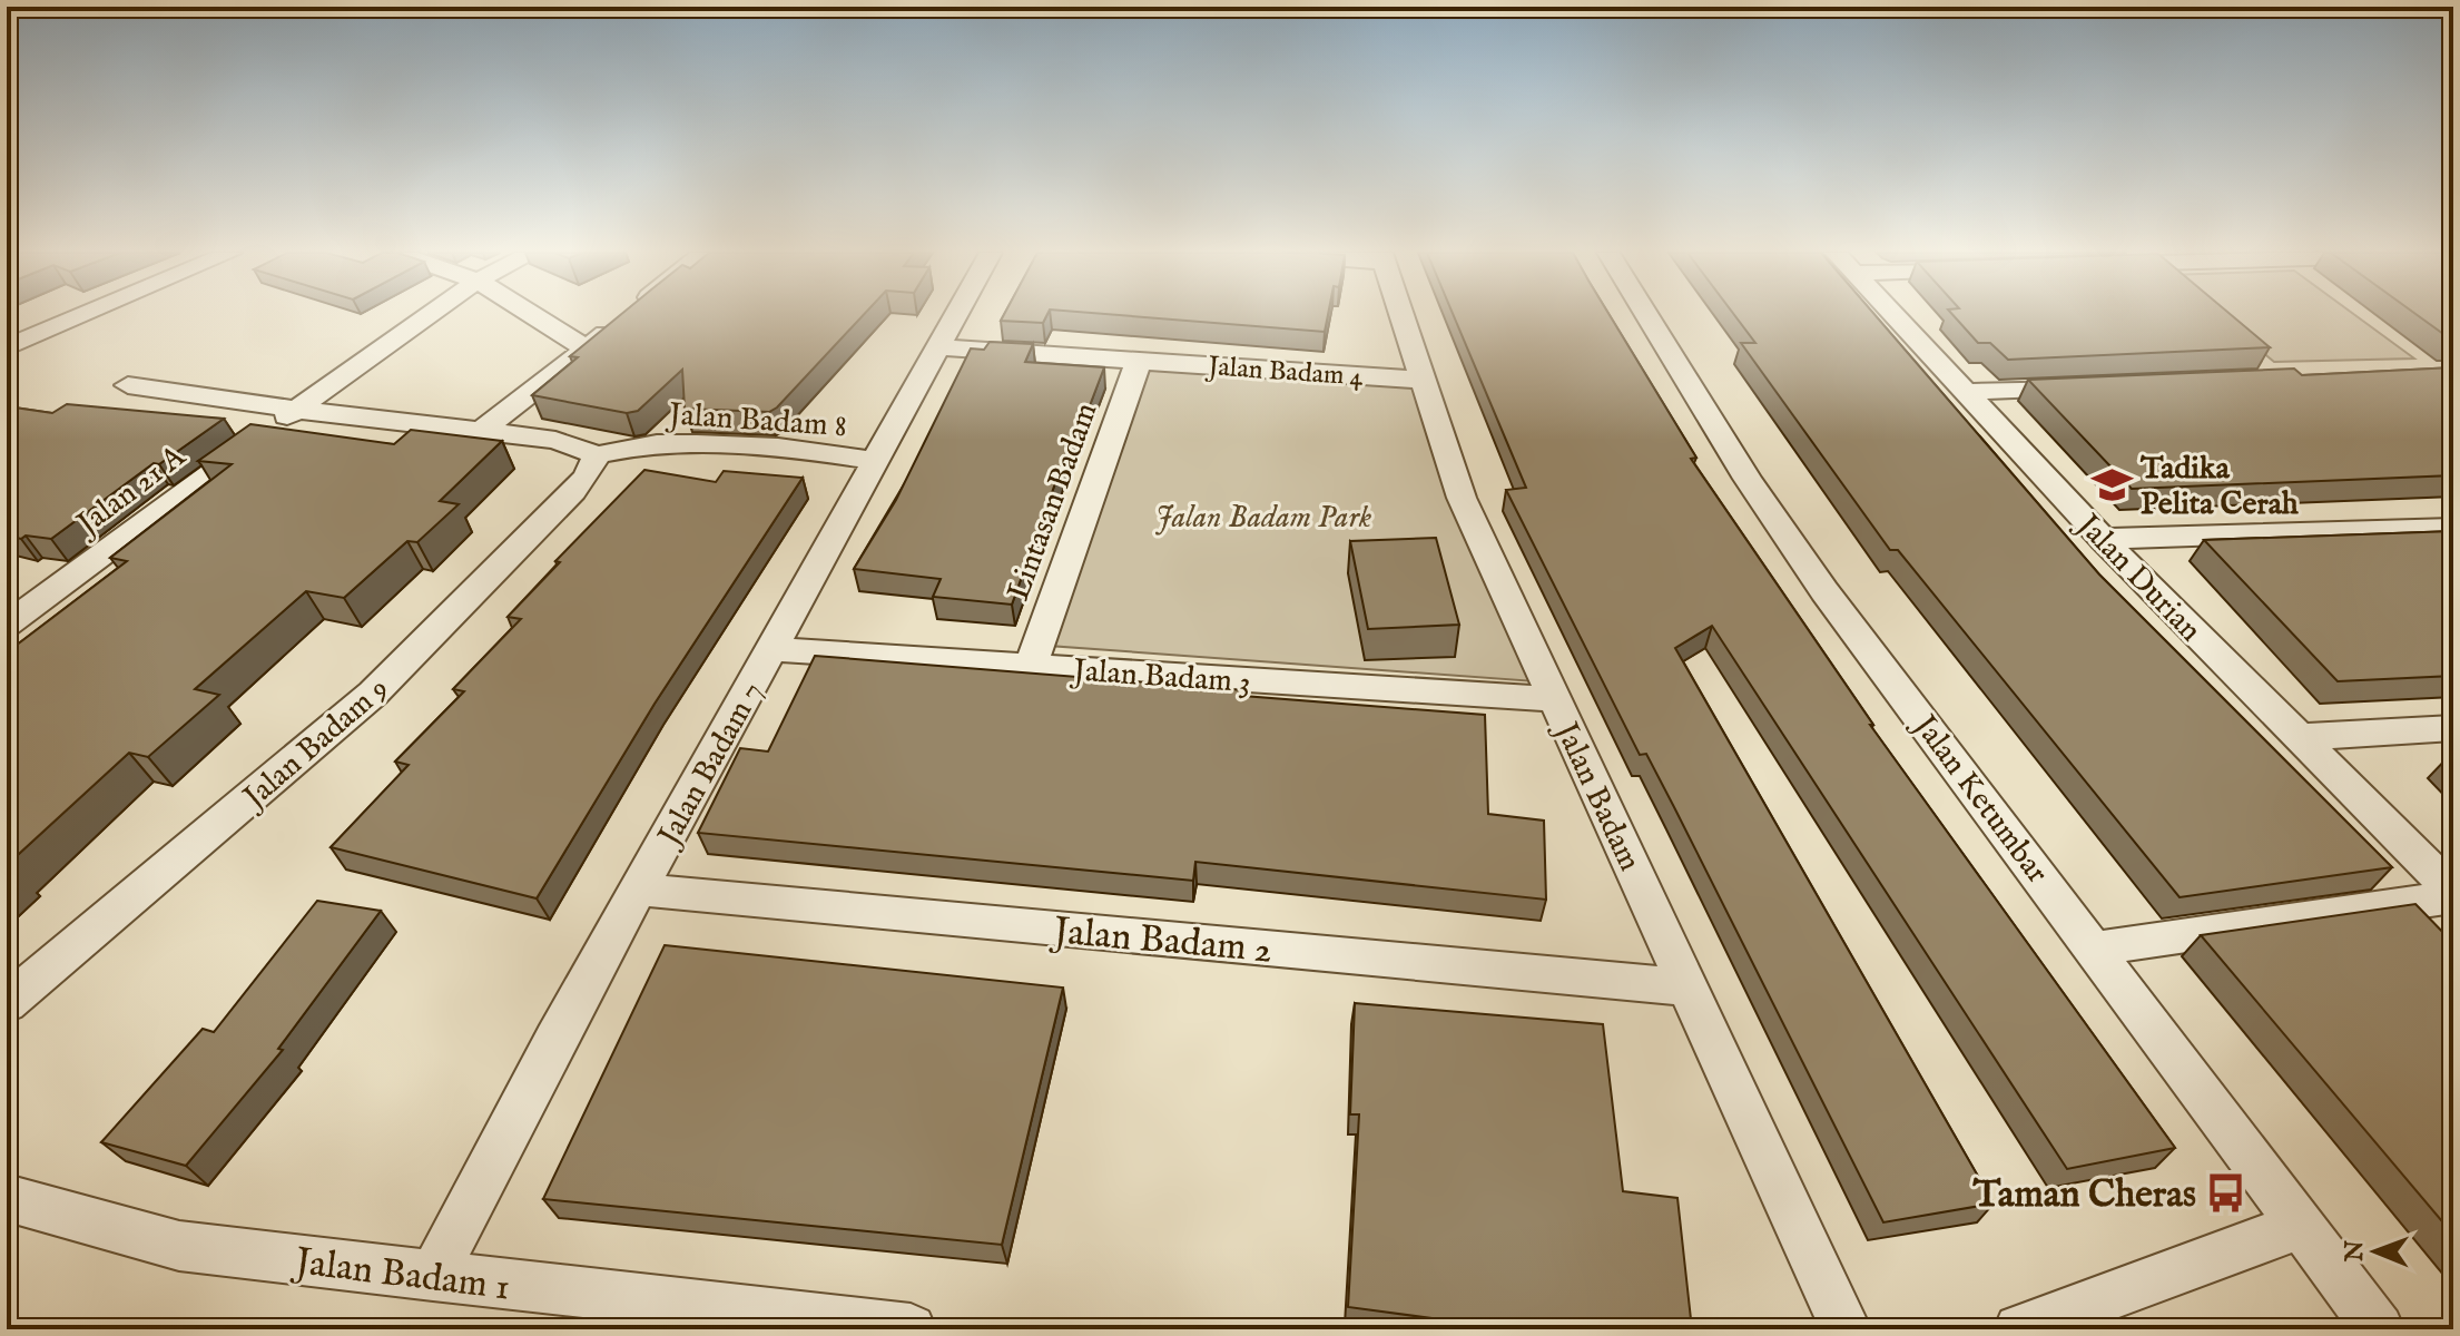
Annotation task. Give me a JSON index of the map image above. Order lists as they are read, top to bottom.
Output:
{
  "streets": {
    "street": [
      "Jalan Badam 4",
      "Jalan Badam 8",
      "Jalan 21 A",
      "Lintasan Badam",
      "Jalan Durian",
      "Jalan Badam 3",
      "Jalan Badam 9",
      "Jalan Badam 7",
      "Jalan Badam",
      "Jalan Ketumbar",
      "Jalan Badam 2",
      "Jalan Badam 1"
    ]
  },
  "crossings": [
    ["Jalan Badam 4", "Lintasan Badam"],
    ["Jalan Badam 4", "Jalan Badam 7"],
    ["Jalan Badam 4", "Jalan Badam"],
    ["Jalan Badam 8", "Jalan Badam 9"],
    ["Jalan Badam 8", "Jalan Badam 7"],
    ["Lintasan Badam", "Jalan Badam 3"],
    ["Jalan Badam 3", "Jalan Badam 7"],
    ["Jalan Badam 3", "Jalan Badam"],
    ["Jalan Badam 7", "Jalan Badam 2"],
    ["Jalan Badam 7", "Jalan Badam 1"],
    ["Jalan Badam", "Jalan Badam 2"]
  ],
  "parks": ["Jalan Badam Park"],
  "places": {
    "school or university": ["Tadika Pelita Cerah"],
    "bus stop": ["Taman Cheras"]
  },
  "north": "left"
}
